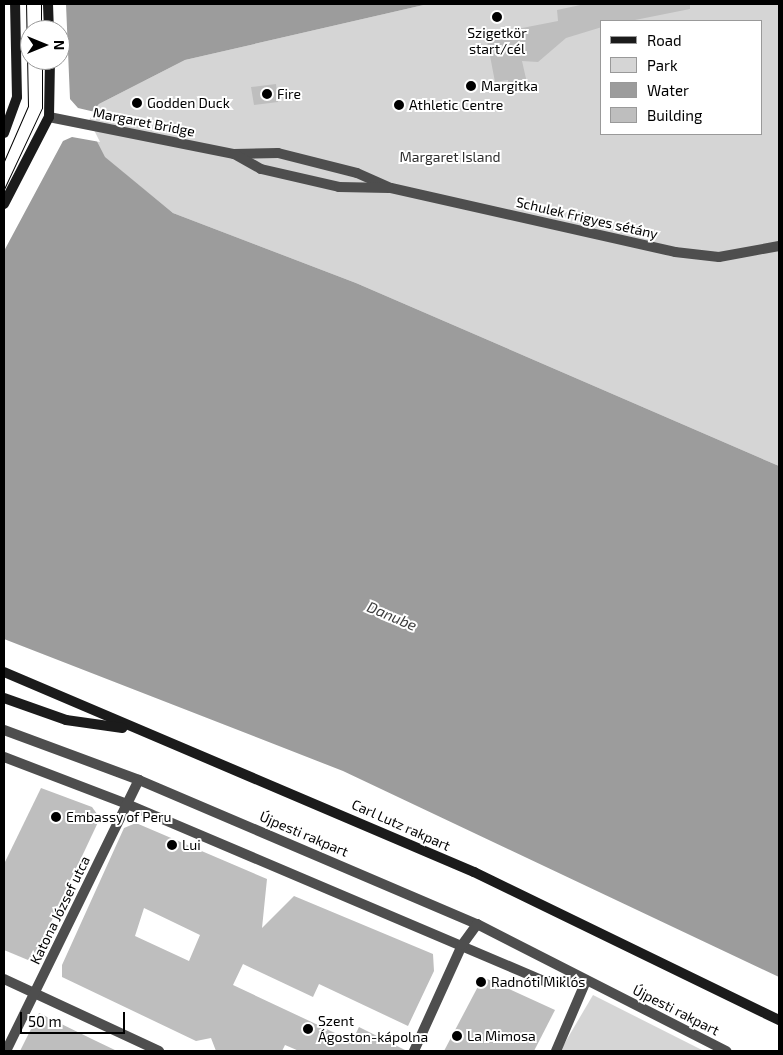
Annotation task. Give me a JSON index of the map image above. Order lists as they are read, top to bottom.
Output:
{
  "streets": {
    "main road": ["Carl Lutz rakpart"],
    "street": [
      "Margaret Bridge",
      "Schulek Frigyes sétány",
      "Újpesti rakpart",
      "Katona József utca"
    ]
  },
  "crossings": [
    ["Margaret Bridge", "Schulek Frigyes sétány"],
    ["Újpesti rakpart", "Katona József utca"]
  ],
  "water": ["Danube"],
  "parks": ["Margaret Island"],
  "places": [
    "Szigetkör start/cél",
    "Margitka",
    "Fire",
    "Godden Duck",
    "Athletic Centre",
    "Embassy of Peru",
    "Lui",
    "Radnóti Miklós",
    "Szent Ágoston-kápolna",
    "La Mimosa"
  ],
  "legend": [
    "Road",
    "Park",
    "Water",
    "Building"
  ],
  "scale_bar": "50 m",
  "north": "right"
}
